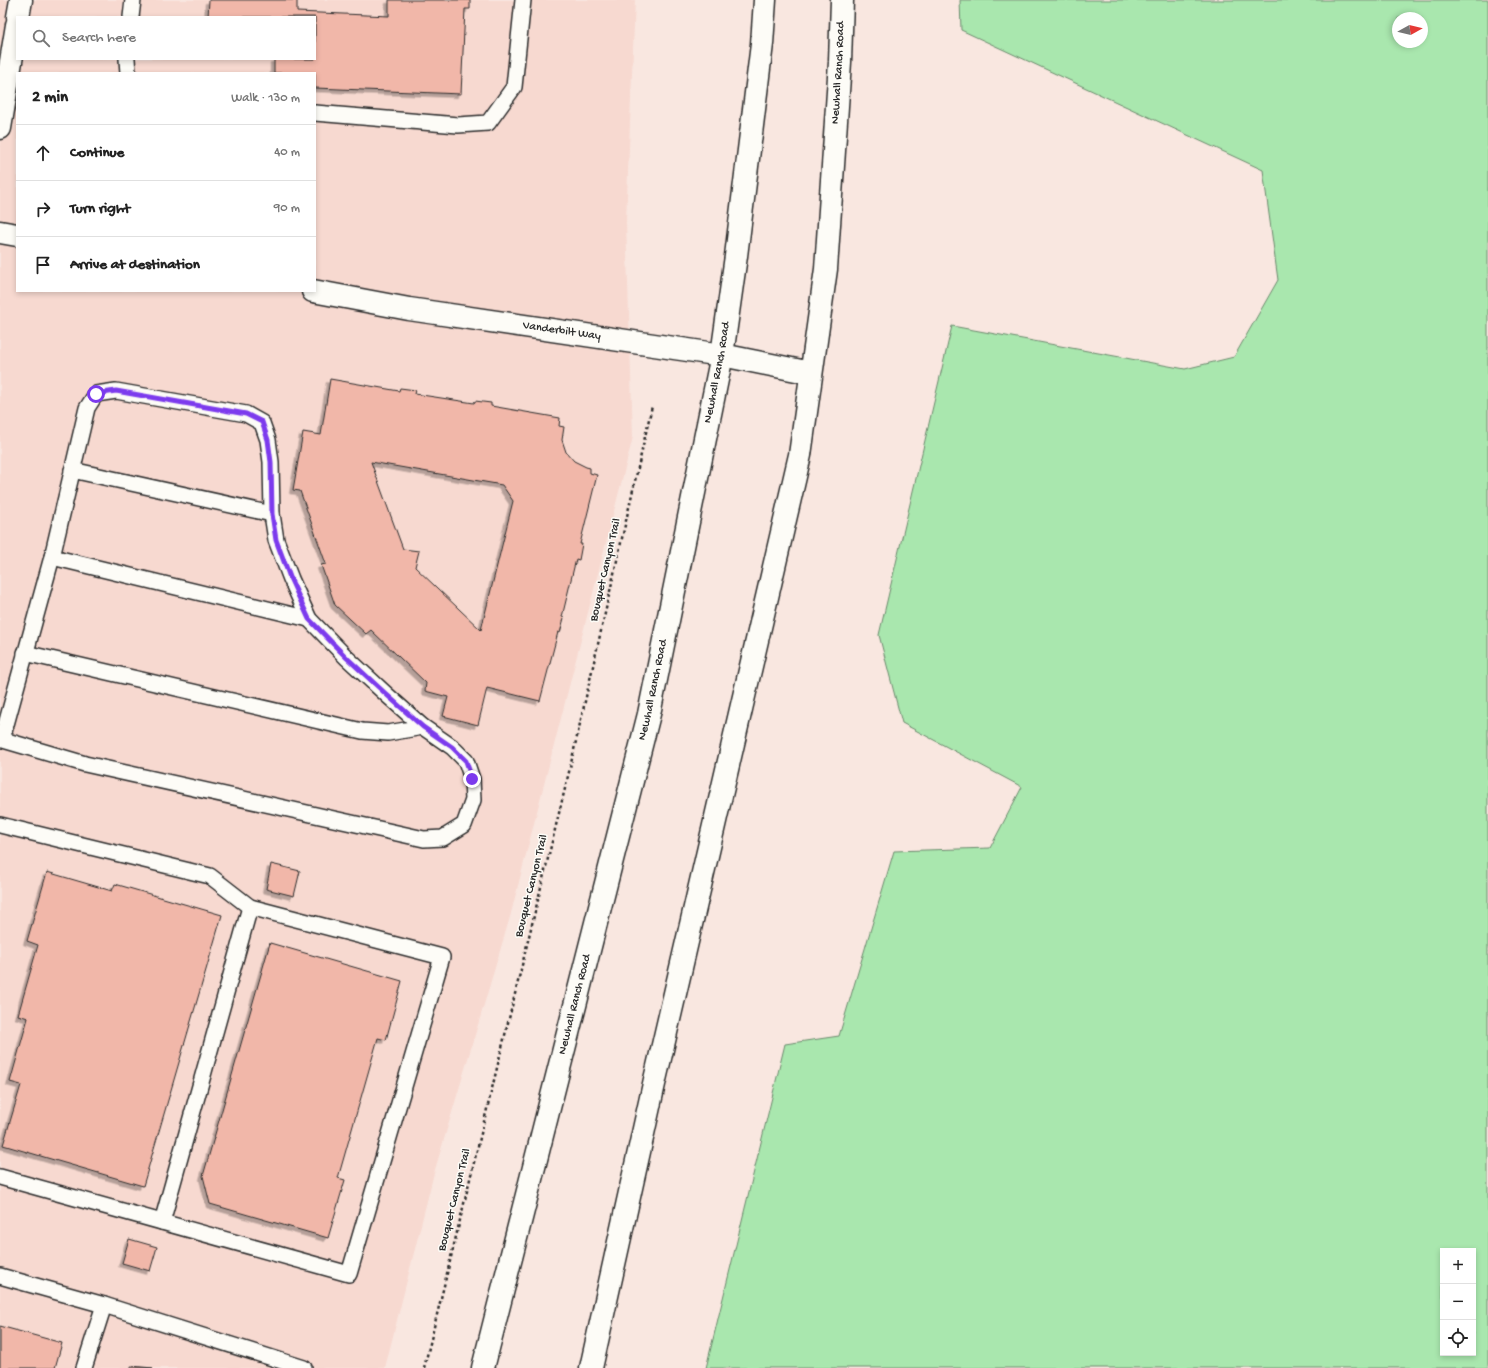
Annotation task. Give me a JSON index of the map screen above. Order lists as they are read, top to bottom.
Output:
{
  "streets": {
    "main road": ["Newhall Ranch Road", "Vanderbilt Way"],
    "path": ["Bouquet Canyon Trail"]
  },
  "crossings": [
    ["Newhall Ranch Road", "Vanderbilt Way"]
  ],
  "north": "right",
  "page": {
    "search": "Search here",
    "heading": ["2 min", "Walk · 130 m"],
    "list": [
      ["Continue", "40 m"],
      ["Turn right", "90 m"],
      "Arrive at destination"
    ],
    "map_buttons": ["+", "−"]
  }
}
